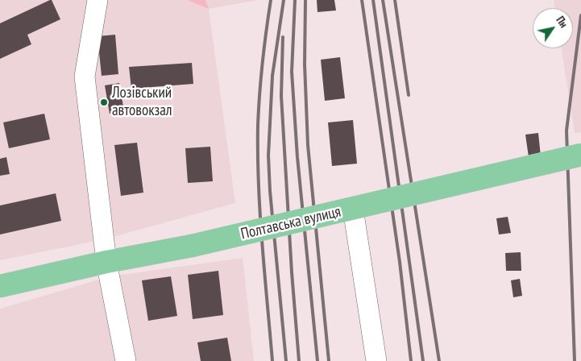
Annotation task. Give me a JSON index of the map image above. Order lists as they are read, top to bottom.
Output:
{
  "streets": {
    "main road": ["Полтавська вулиця"]
  },
  "places": ["Лозівський автовокзал"],
  "north": "top right"
}
